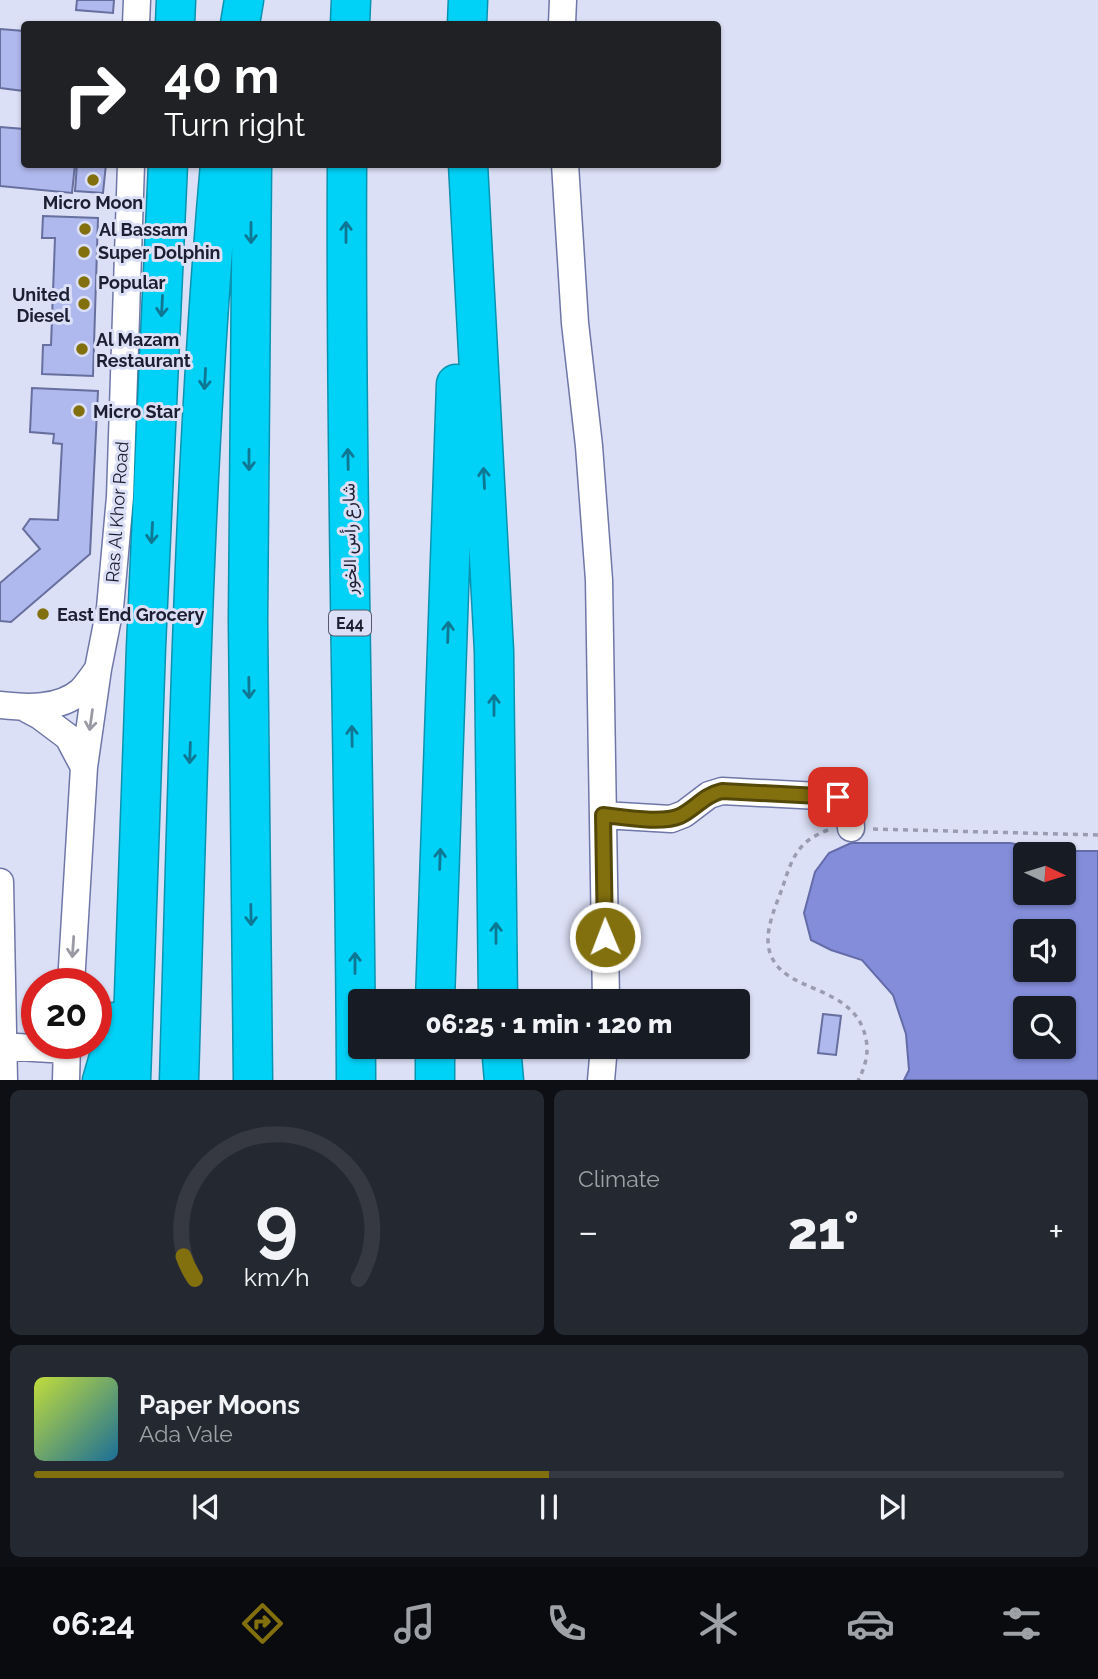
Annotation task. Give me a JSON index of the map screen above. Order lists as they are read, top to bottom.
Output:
{
  "streets": {
    "highway": ["شارع رأس الخور", "E44"],
    "street": ["Ras Al Khor Road"]
  },
  "one_way": ["Ras Al Khor Road"],
  "places": [
    "Micro Moon",
    "Al Bassam",
    "Super Dolphin",
    "Popular",
    "United Diesel",
    "Al Mazam Restaurant",
    "Micro Star",
    "East End Grocery"
  ],
  "north": "right",
  "page": {
    "turn": ["40 m", "Turn right"],
    "limit": "20",
    "trip": "06:25 · 1 min · 120 m",
    "tile": "Climate",
    "heat": ["−", "21°", "+"],
    "song": ["Paper Moons", "Ada Vale"],
    "tabs": "06:24",
    "gauge": ["9", "km/h"]
  }
}
